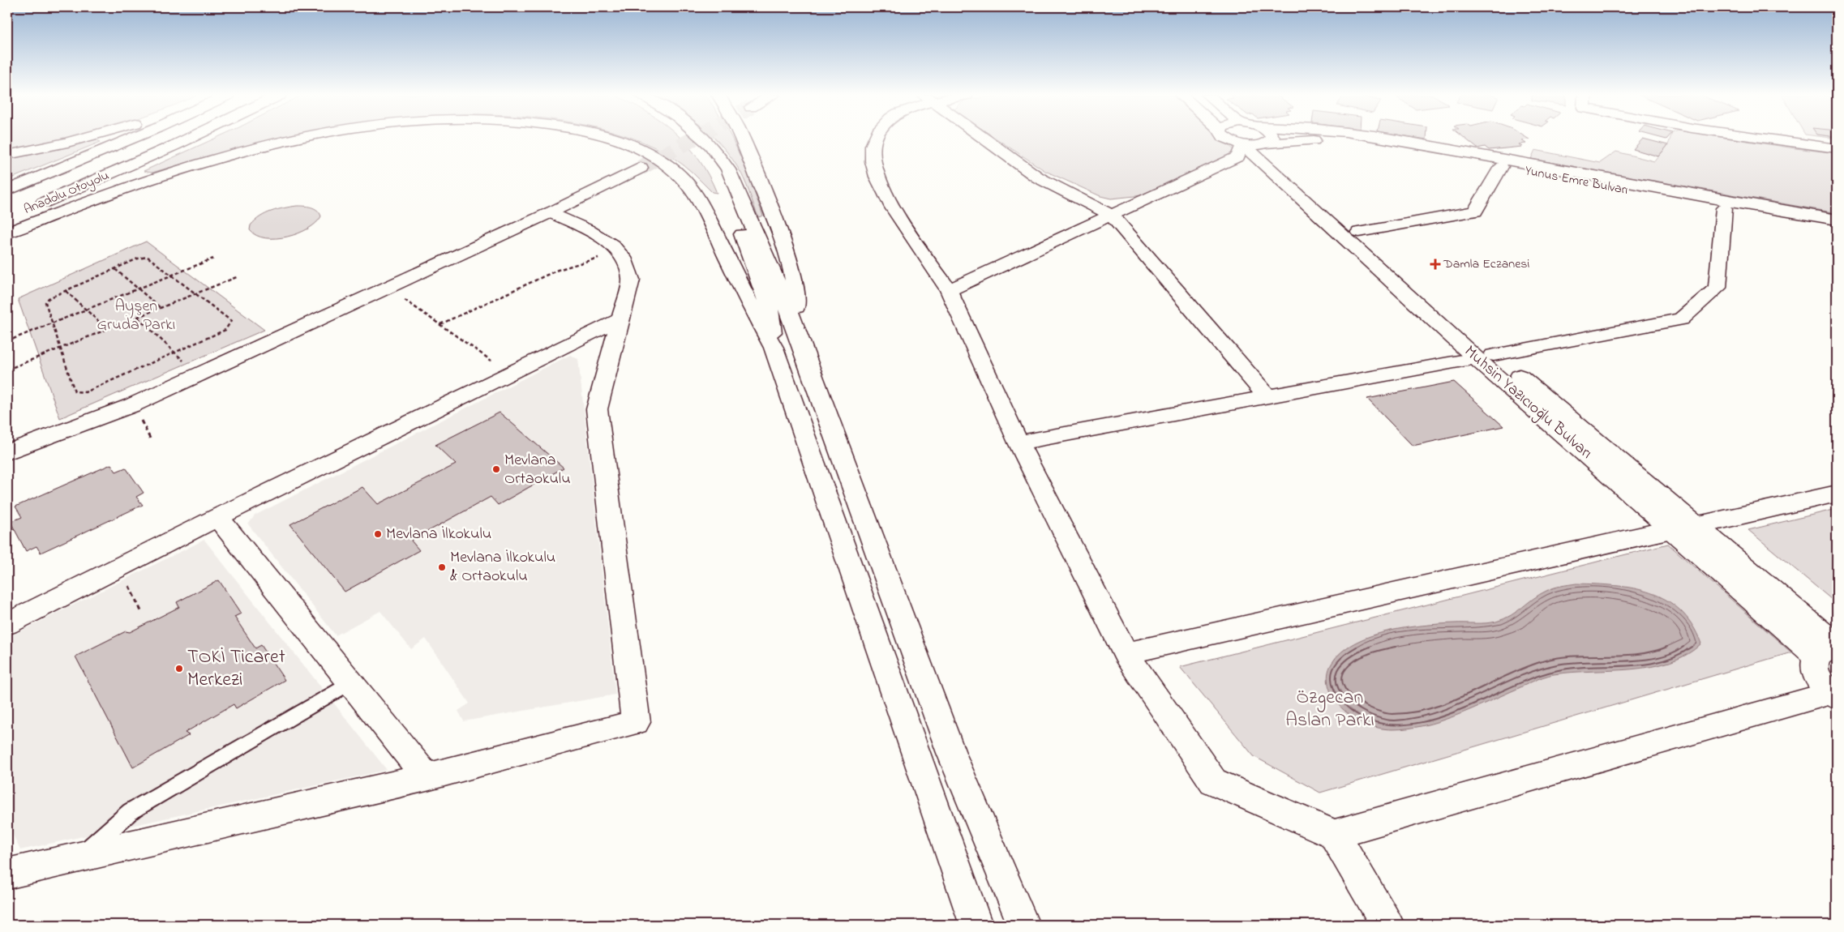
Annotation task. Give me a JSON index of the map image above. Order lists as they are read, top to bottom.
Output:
{
  "streets": {
    "main road": ["Yunus Emre Bulvarı", "Anadolu Otoyolu", "Muhsin Yazıcıoğlu Bulvarı"]
  },
  "parks": ["Ayşen Gruda Parkı", "Özgecan Aslan Parkı"],
  "places": {
    "health": ["Damla Eczanesi"],
    "other": [
      "Mevlana Ortaokulu",
      "Mevlana İlkokulu",
      "Mevlana İlkokulu & Ortaokulu",
      "TOKİ Ticaret Merkezi"
    ]
  }
}
